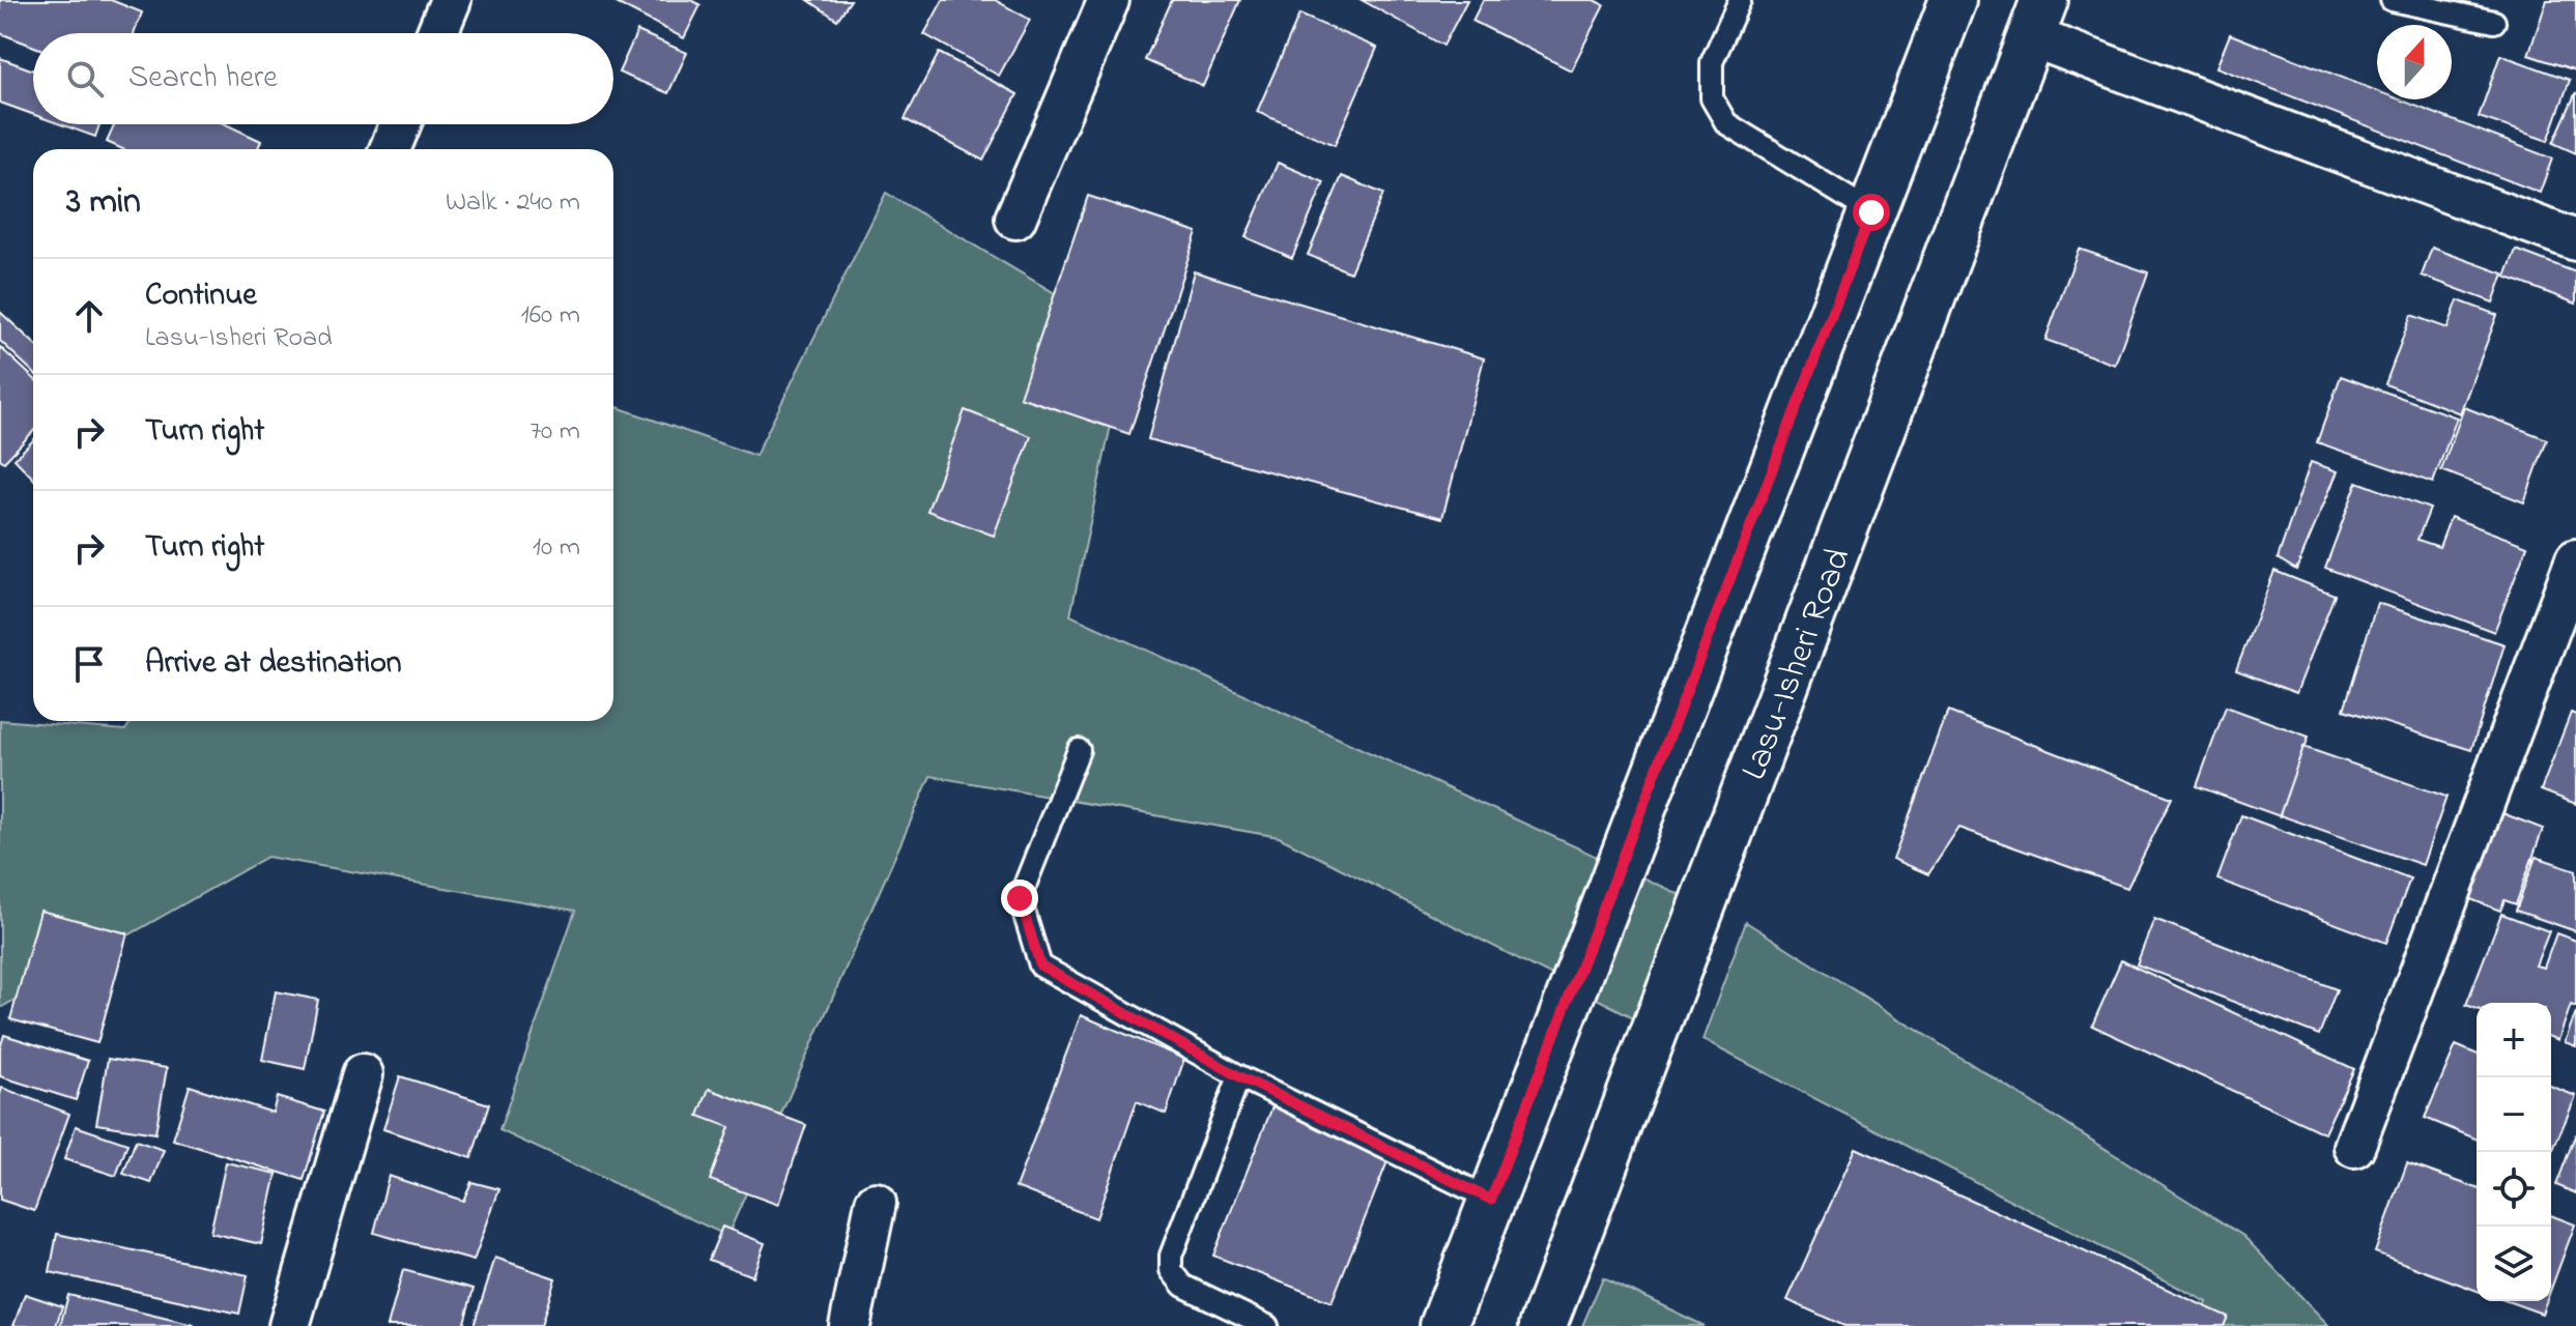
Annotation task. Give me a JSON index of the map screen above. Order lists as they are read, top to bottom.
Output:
{
  "streets": {
    "main road": ["Lasu-Isheri Road"]
  },
  "north": "top",
  "page": {
    "search": "Search here",
    "heading": ["3 min", "Walk · 240 m"],
    "list": [
      ["Continue", "Lasu-Isheri Road", "160 m"],
      ["Turn right", "70 m"],
      ["Turn right", "10 m"],
      "Arrive at destination"
    ],
    "map_buttons": ["+", "−"]
  }
}
